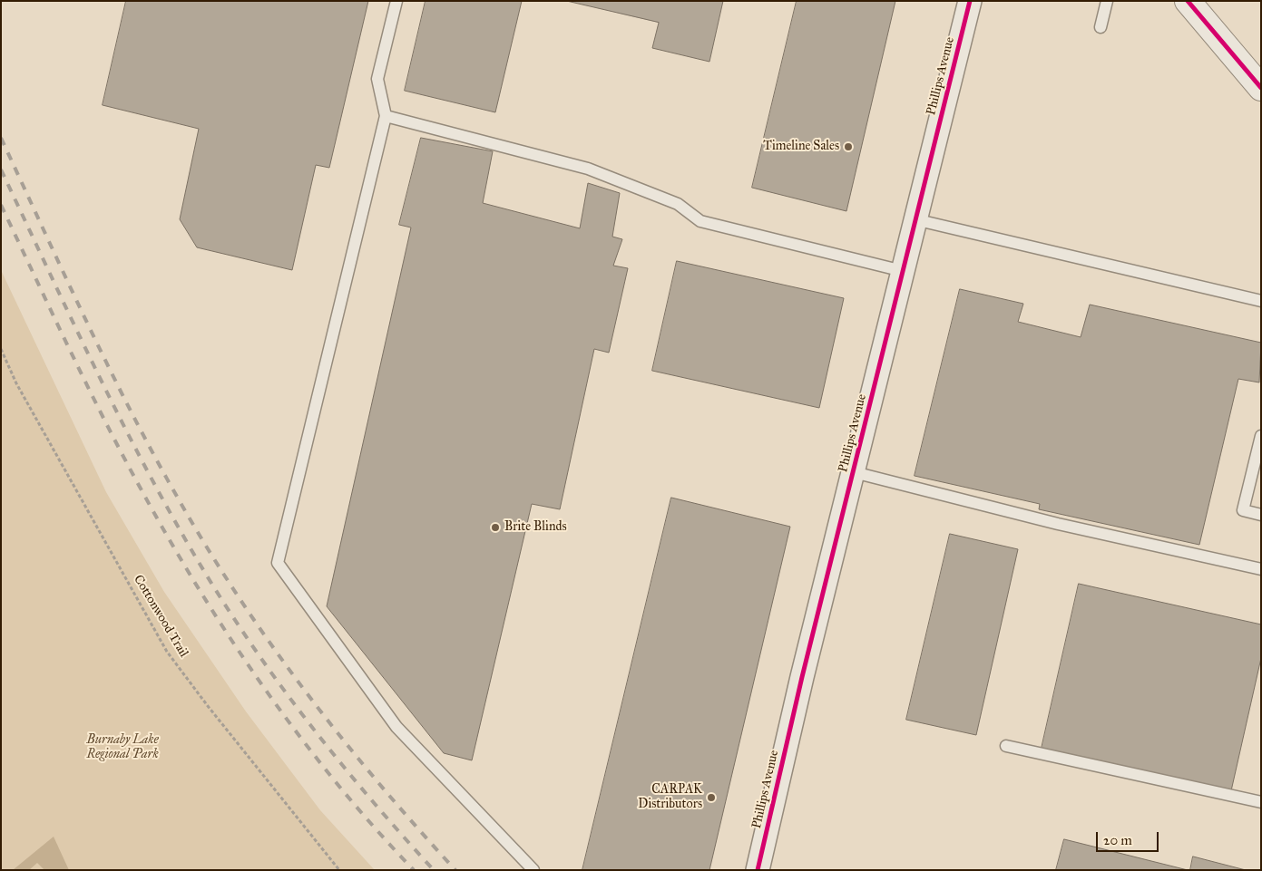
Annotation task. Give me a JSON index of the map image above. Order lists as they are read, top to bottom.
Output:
{
  "streets": {
    "street": ["Phillips Avenue"],
    "path": ["Cottonwood Trail"]
  },
  "parks": ["Burnaby Lake Regional Park"],
  "places": ["Timeline Sales", "Brite Blinds", "CARPAK Distributors"],
  "scale_bar": "20 m"
}
